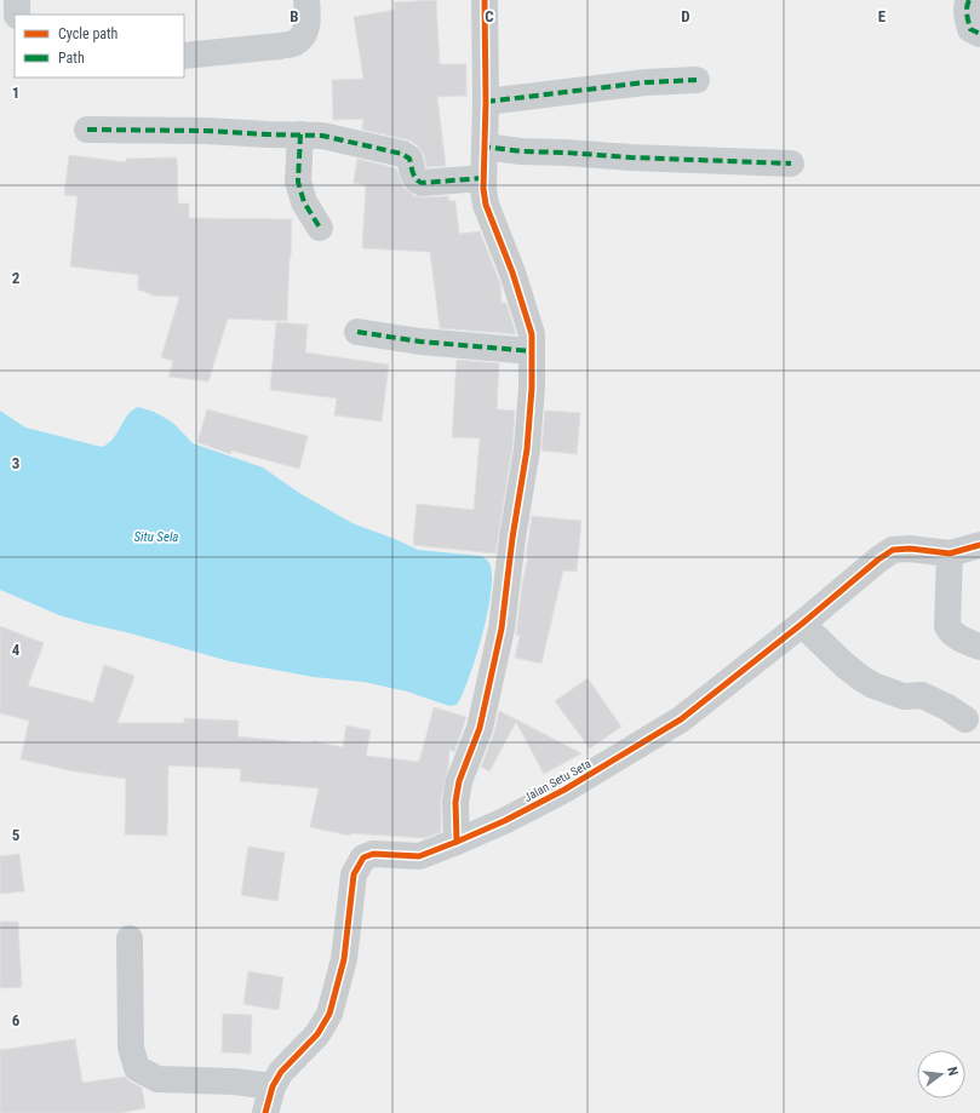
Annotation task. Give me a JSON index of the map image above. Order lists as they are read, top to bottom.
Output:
{
  "streets": {
    "street": ["Jalan Setu Seta"]
  },
  "water": ["Situ Sela"],
  "legend": ["Cycle path", "Path"],
  "north": "right",
  "grid": {
    "columns": [
      "B",
      "C",
      "D",
      "E"
    ],
    "rows": [
      "1",
      "2",
      "3",
      "4",
      "5",
      "6"
    ]
  }
}
